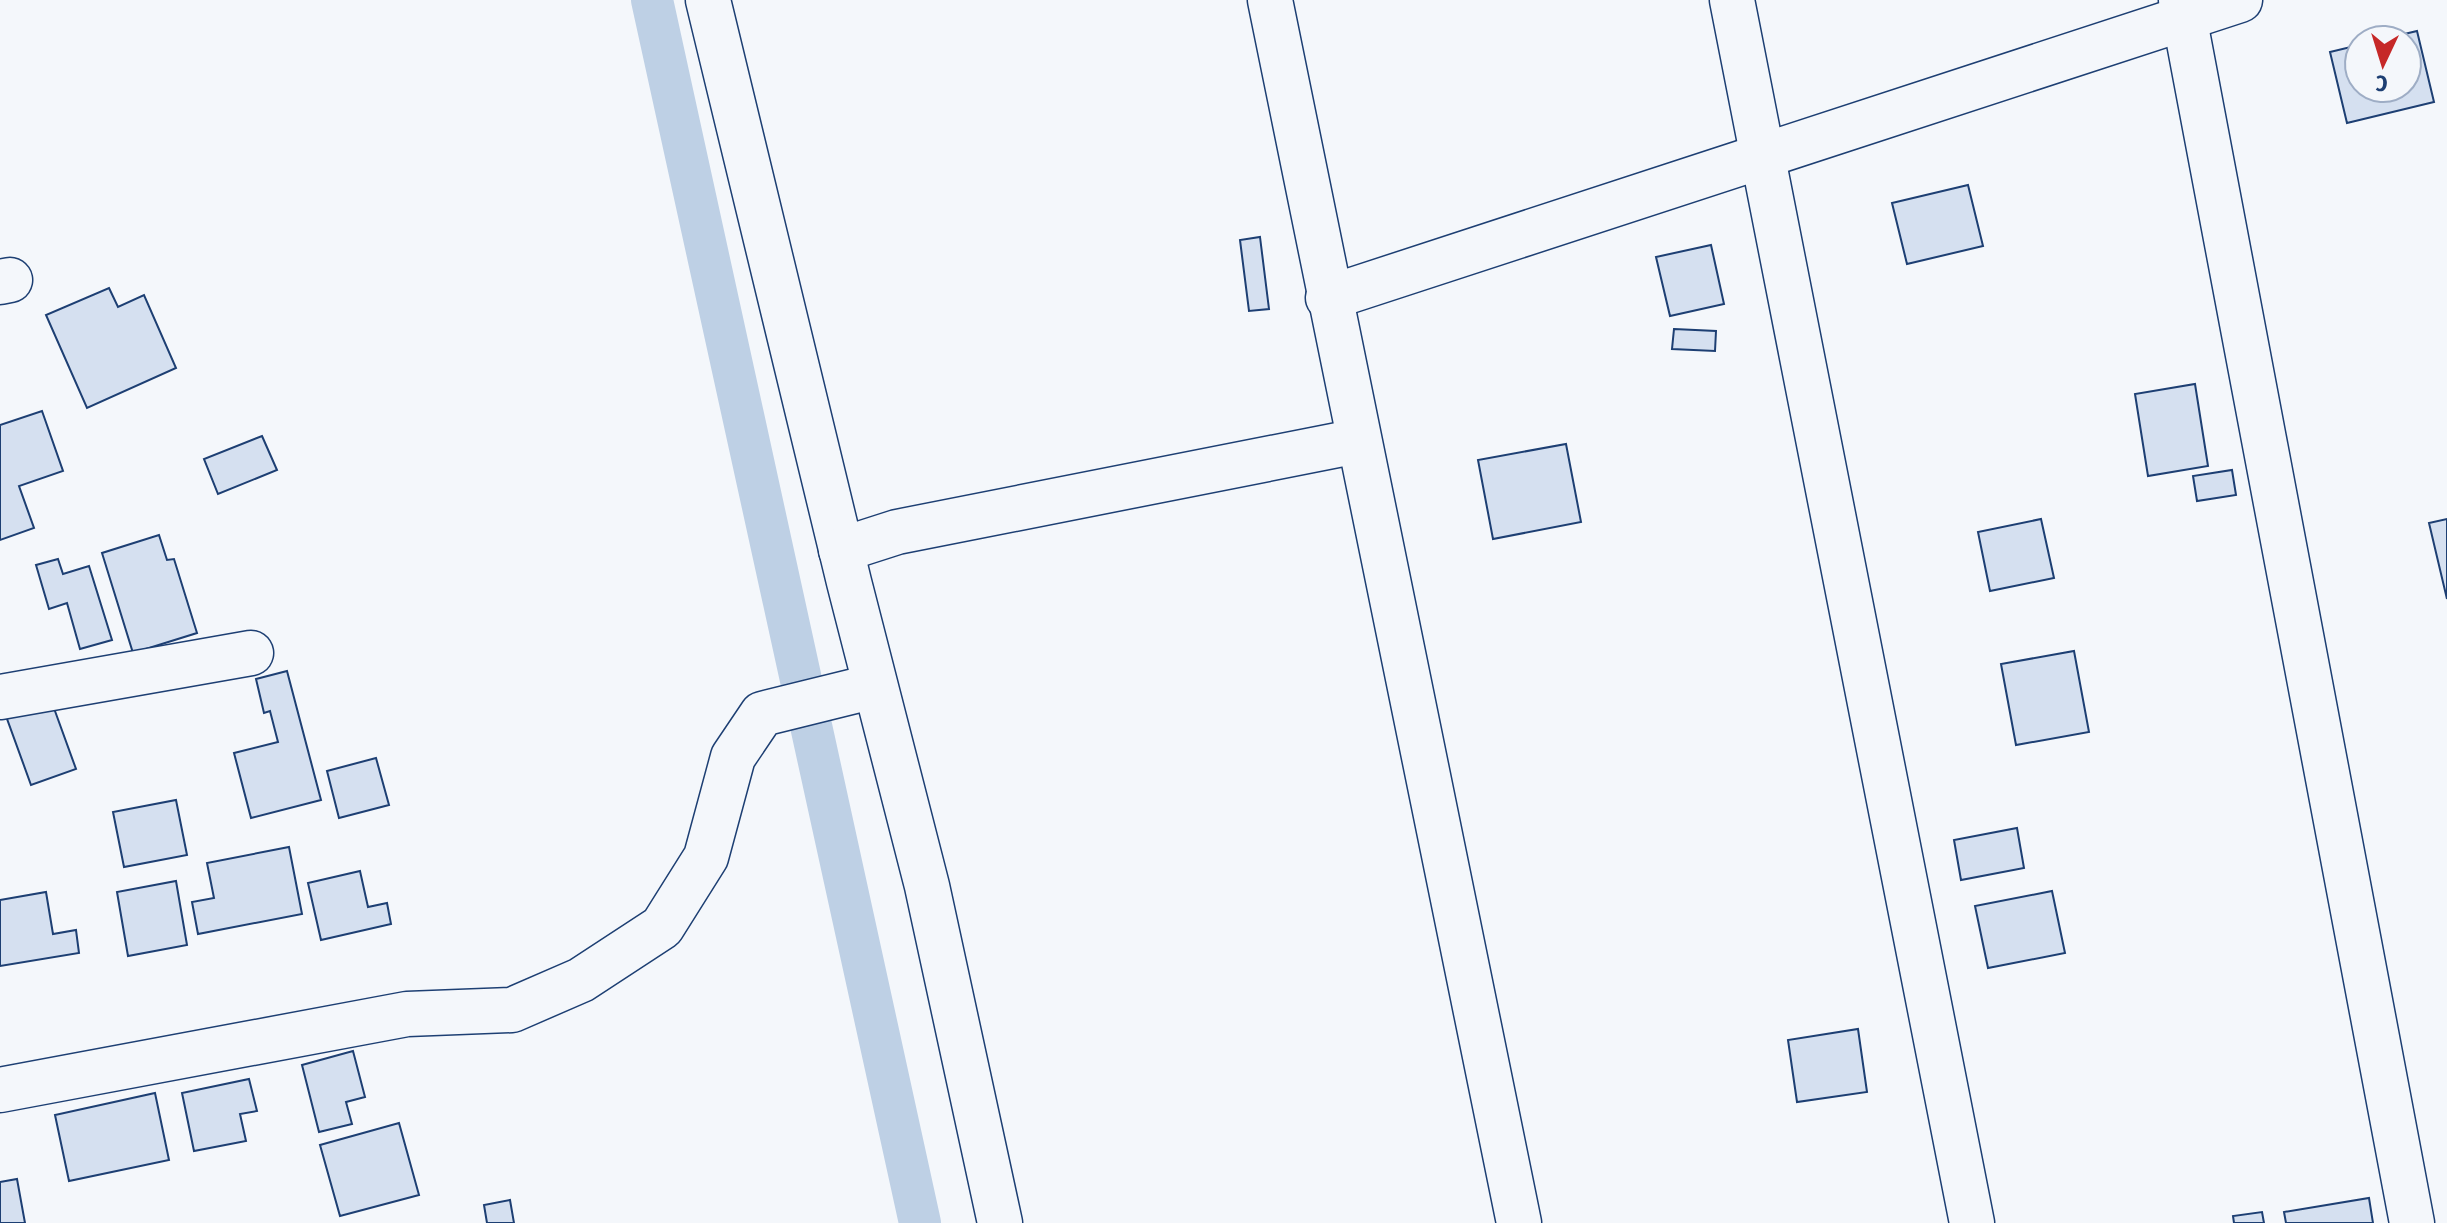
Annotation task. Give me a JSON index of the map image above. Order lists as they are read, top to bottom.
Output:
{
  "north": "bottom"
}
